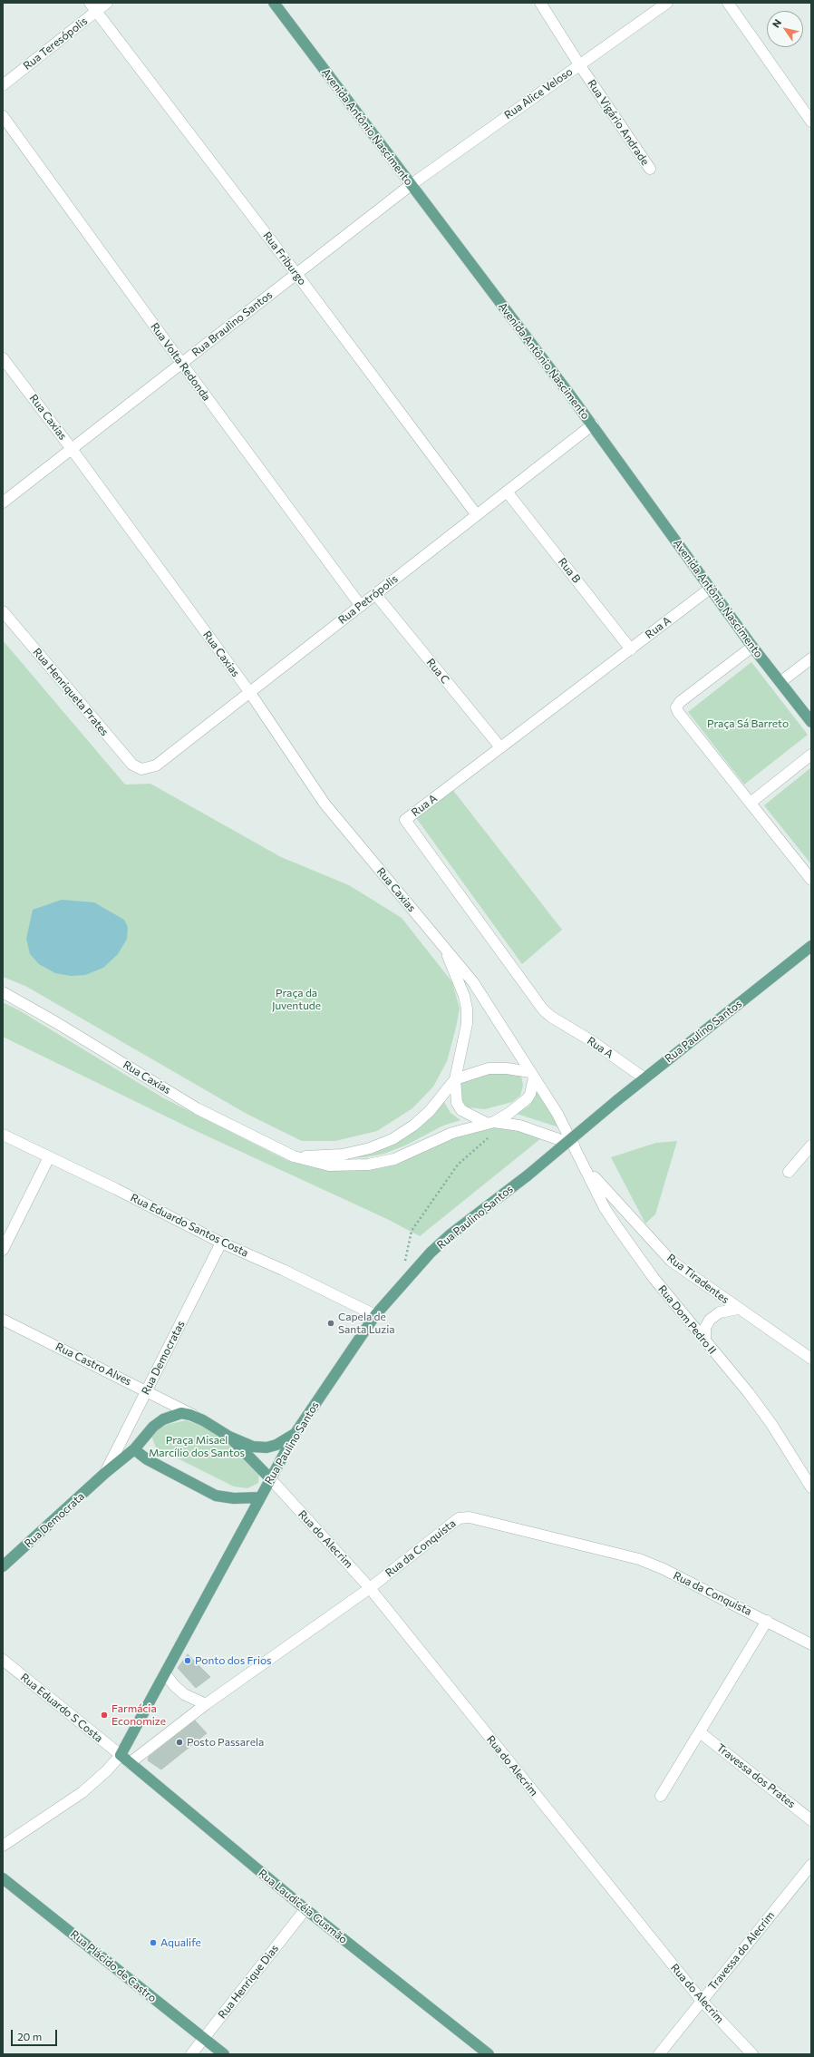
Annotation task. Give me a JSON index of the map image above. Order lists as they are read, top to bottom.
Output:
{
  "streets": {
    "main road": [
      "Avenida Antônio Nascimento",
      "Rua Paulino Santos",
      "Rua Democrata",
      "Rua Laudicéia Gusmão",
      "Rua Plácido de Castro"
    ],
    "street": [
      "Rua Teresópolis",
      "Rua Alice Veloso",
      "Rua Vigário Andrade",
      "Rua Friburgo",
      "Rua Braulino Santos",
      "Rua Volta Redonda",
      "Rua Caxias",
      "Rua B",
      "Rua Petrópolis",
      "Rua A",
      "Rua C",
      "Rua Henriqueta Prates",
      "Rua Eduardo Santos Costa",
      "Rua Tiradentes",
      "Rua Dom Pedro II",
      "Rua Democratas",
      "Rua Castro Alves",
      "Rua do Alecrim",
      "Rua da Conquista",
      "Rua Eduardo S Costa",
      "Travessa dos Prates",
      "Travessa do Alecrim",
      "Rua Henrique Dias"
    ]
  },
  "crossings": [
    ["Rua Teresópolis", "Rua Friburgo"],
    ["Rua Alice Veloso", "Rua Vigário Andrade"],
    ["Rua Alice Veloso", "Avenida Antônio Nascimento"],
    ["Rua Alice Veloso", "Rua Braulino Santos"],
    ["Avenida Antônio Nascimento", "Rua Braulino Santos"],
    ["Avenida Antônio Nascimento", "Rua Petrópolis"],
    ["Avenida Antônio Nascimento", "Rua A"],
    ["Rua Friburgo", "Rua Braulino Santos"],
    ["Rua Friburgo", "Rua Petrópolis"],
    ["Rua Braulino Santos", "Rua Volta Redonda"],
    ["Rua Braulino Santos", "Rua Caxias"],
    ["Rua Volta Redonda", "Rua Petrópolis"],
    ["Rua Caxias", "Rua Petrópolis"],
    ["Rua Caxias", "Rua Dom Pedro II"],
    ["Rua B", "Rua Petrópolis"],
    ["Rua B", "Rua A"],
    ["Rua Petrópolis", "Rua C"],
    ["Rua Petrópolis", "Rua Henriqueta Prates"],
    ["Rua A", "Rua C"],
    ["Rua A", "Rua Paulino Santos"],
    ["Rua Paulino Santos", "Rua Eduardo Santos Costa"],
    ["Rua Paulino Santos", "Rua do Alecrim"],
    ["Rua Paulino Santos", "Rua Eduardo S Costa"],
    ["Rua Paulino Santos", "Rua Laudicéia Gusmão"],
    ["Rua Eduardo Santos Costa", "Rua Democratas"],
    ["Rua Tiradentes", "Rua Dom Pedro II"],
    ["Rua Democratas", "Rua Castro Alves"],
    ["Rua Democratas", "Rua Democrata"],
    ["Rua Castro Alves", "Rua Democrata"],
    ["Rua do Alecrim", "Rua da Conquista"],
    ["Rua do Alecrim", "Travessa do Alecrim"],
    ["Rua da Conquista", "Rua Laudicéia Gusmão"],
    ["Rua Eduardo S Costa", "Rua Laudicéia Gusmão"],
    ["Rua Laudicéia Gusmão", "Rua Henrique Dias"],
    ["Rua Plácido de Castro", "Rua Henrique Dias"]
  ],
  "parks": ["Praça Sá Barreto", "Praça da Juventude", "Praça Misael Marcílio dos Santos"],
  "places": [
    "Capela de Santa Luzia",
    "Ponto dos Frios",
    "Farmácia Economize",
    "Posto Passarela",
    "Aqualife"
  ],
  "scale_bar": "20 m",
  "north": "top left"
}
